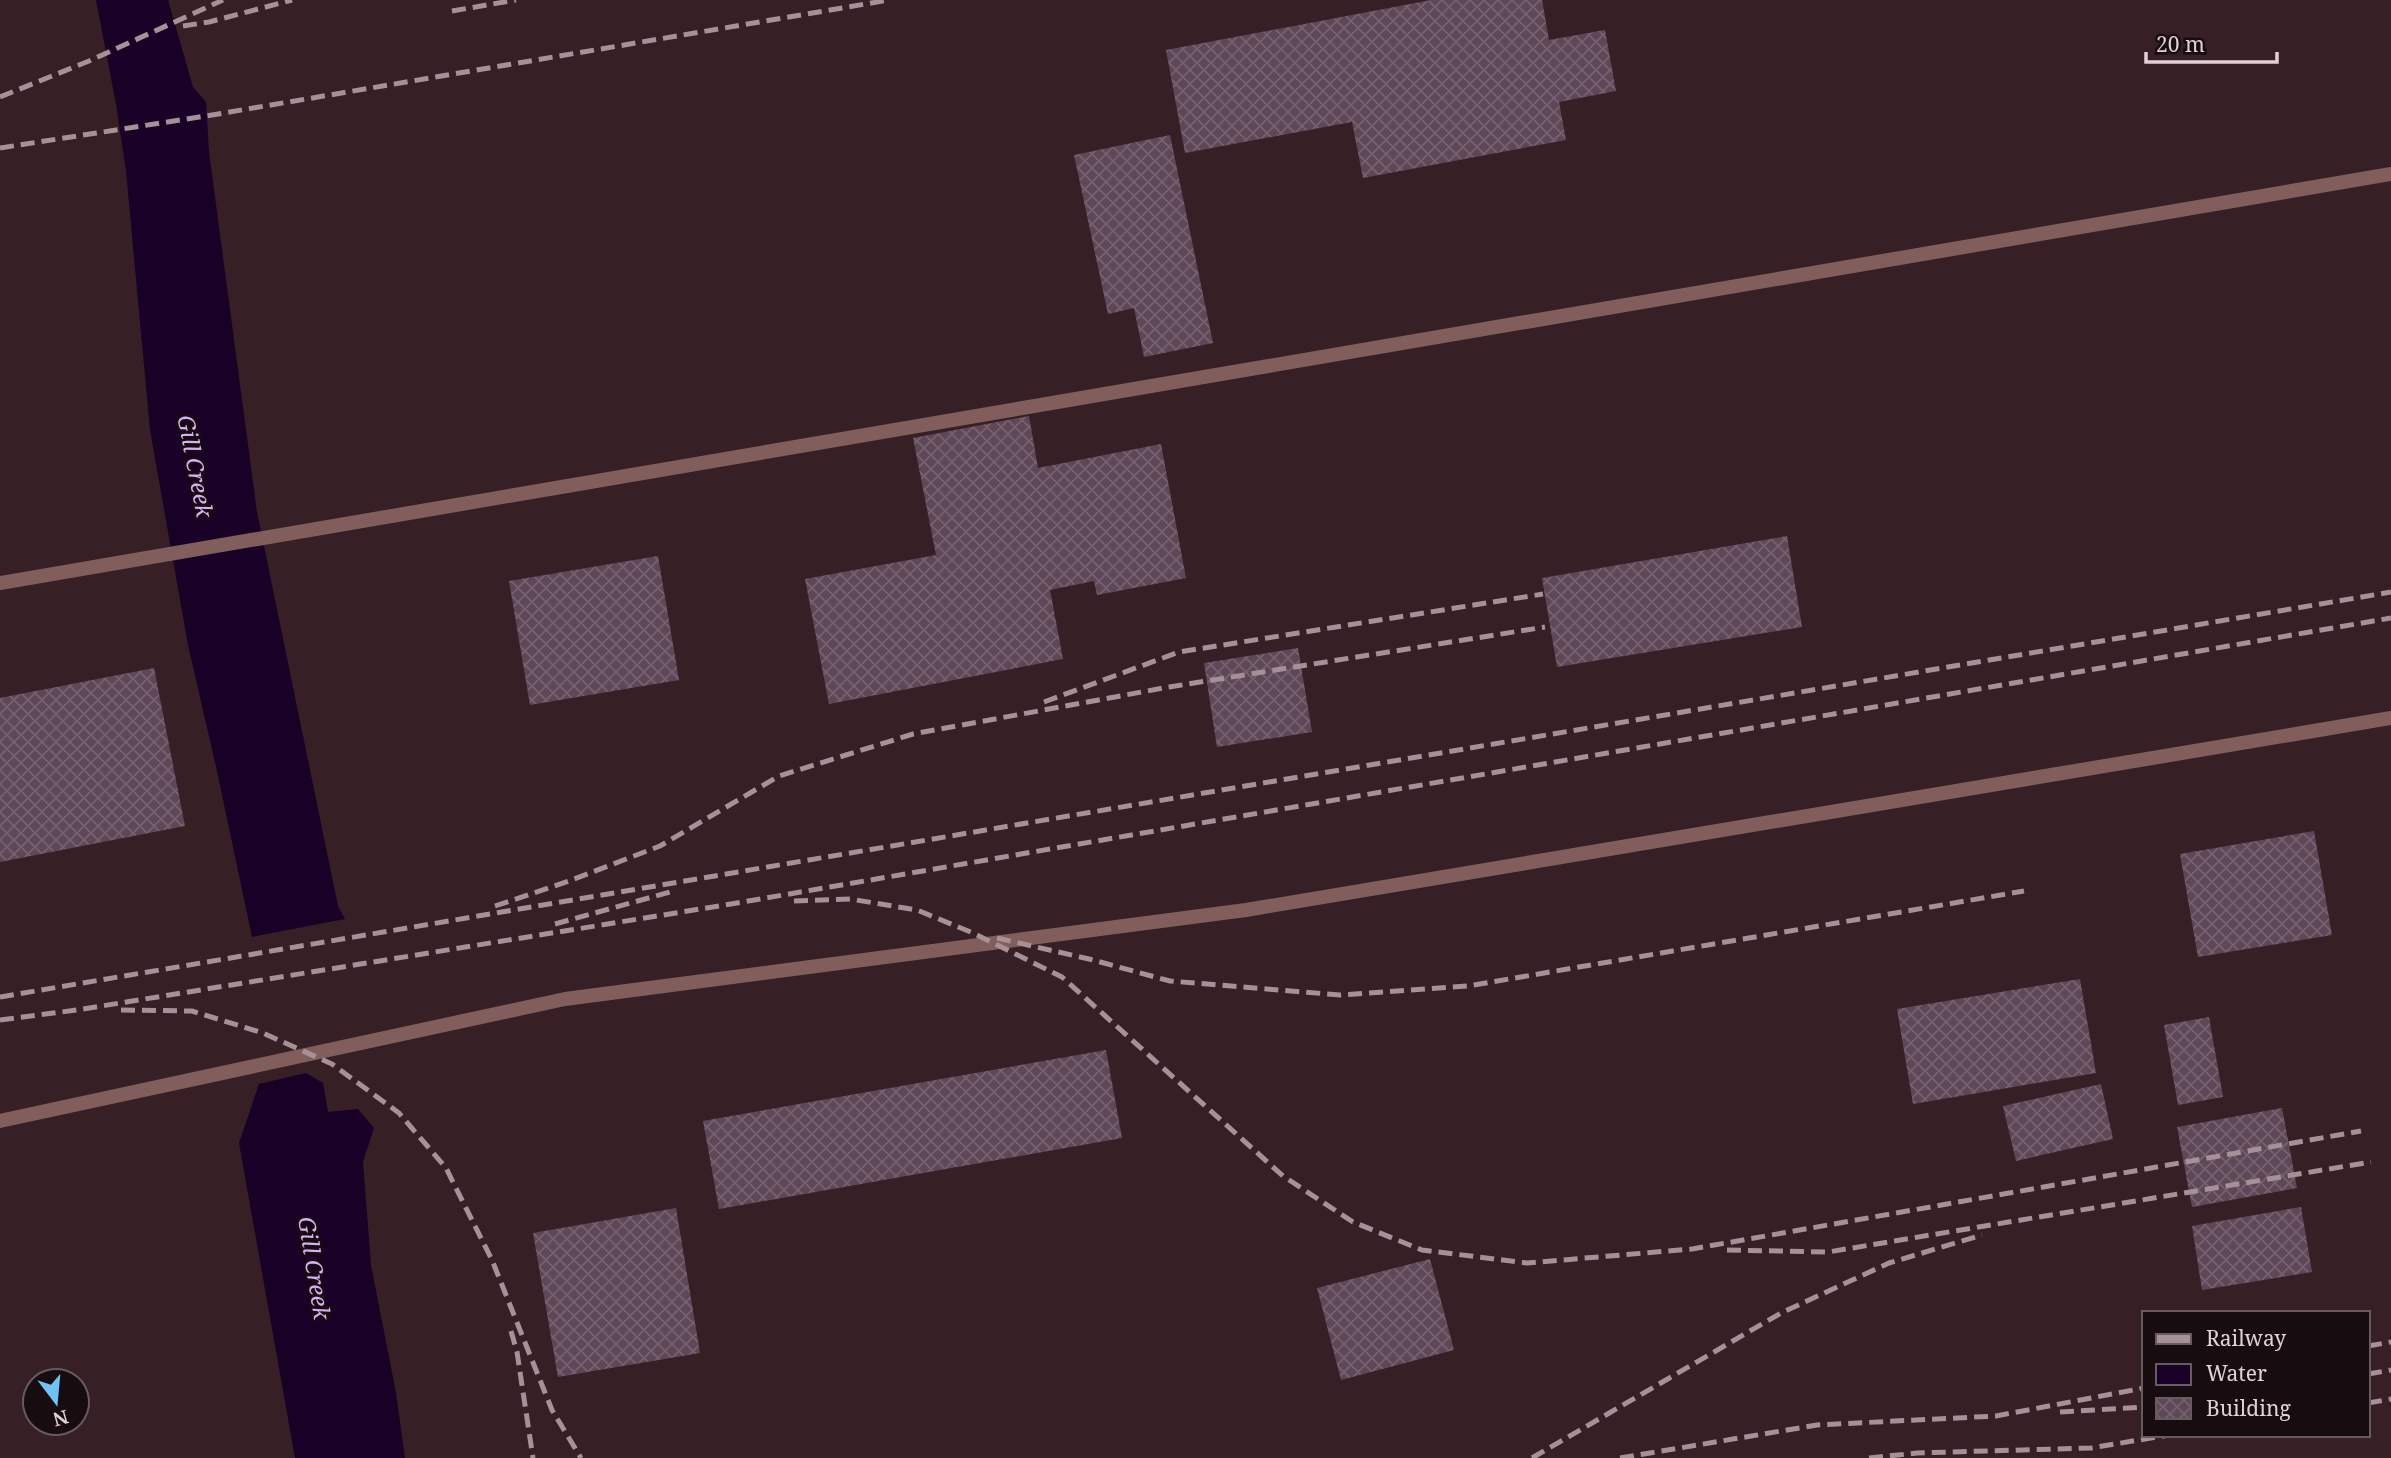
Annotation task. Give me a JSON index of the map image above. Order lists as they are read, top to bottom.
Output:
{
  "water": ["Gill Creek"],
  "legend": ["Railway", "Water", "Building"],
  "scale_bar": "20 m",
  "north": "bottom"
}
